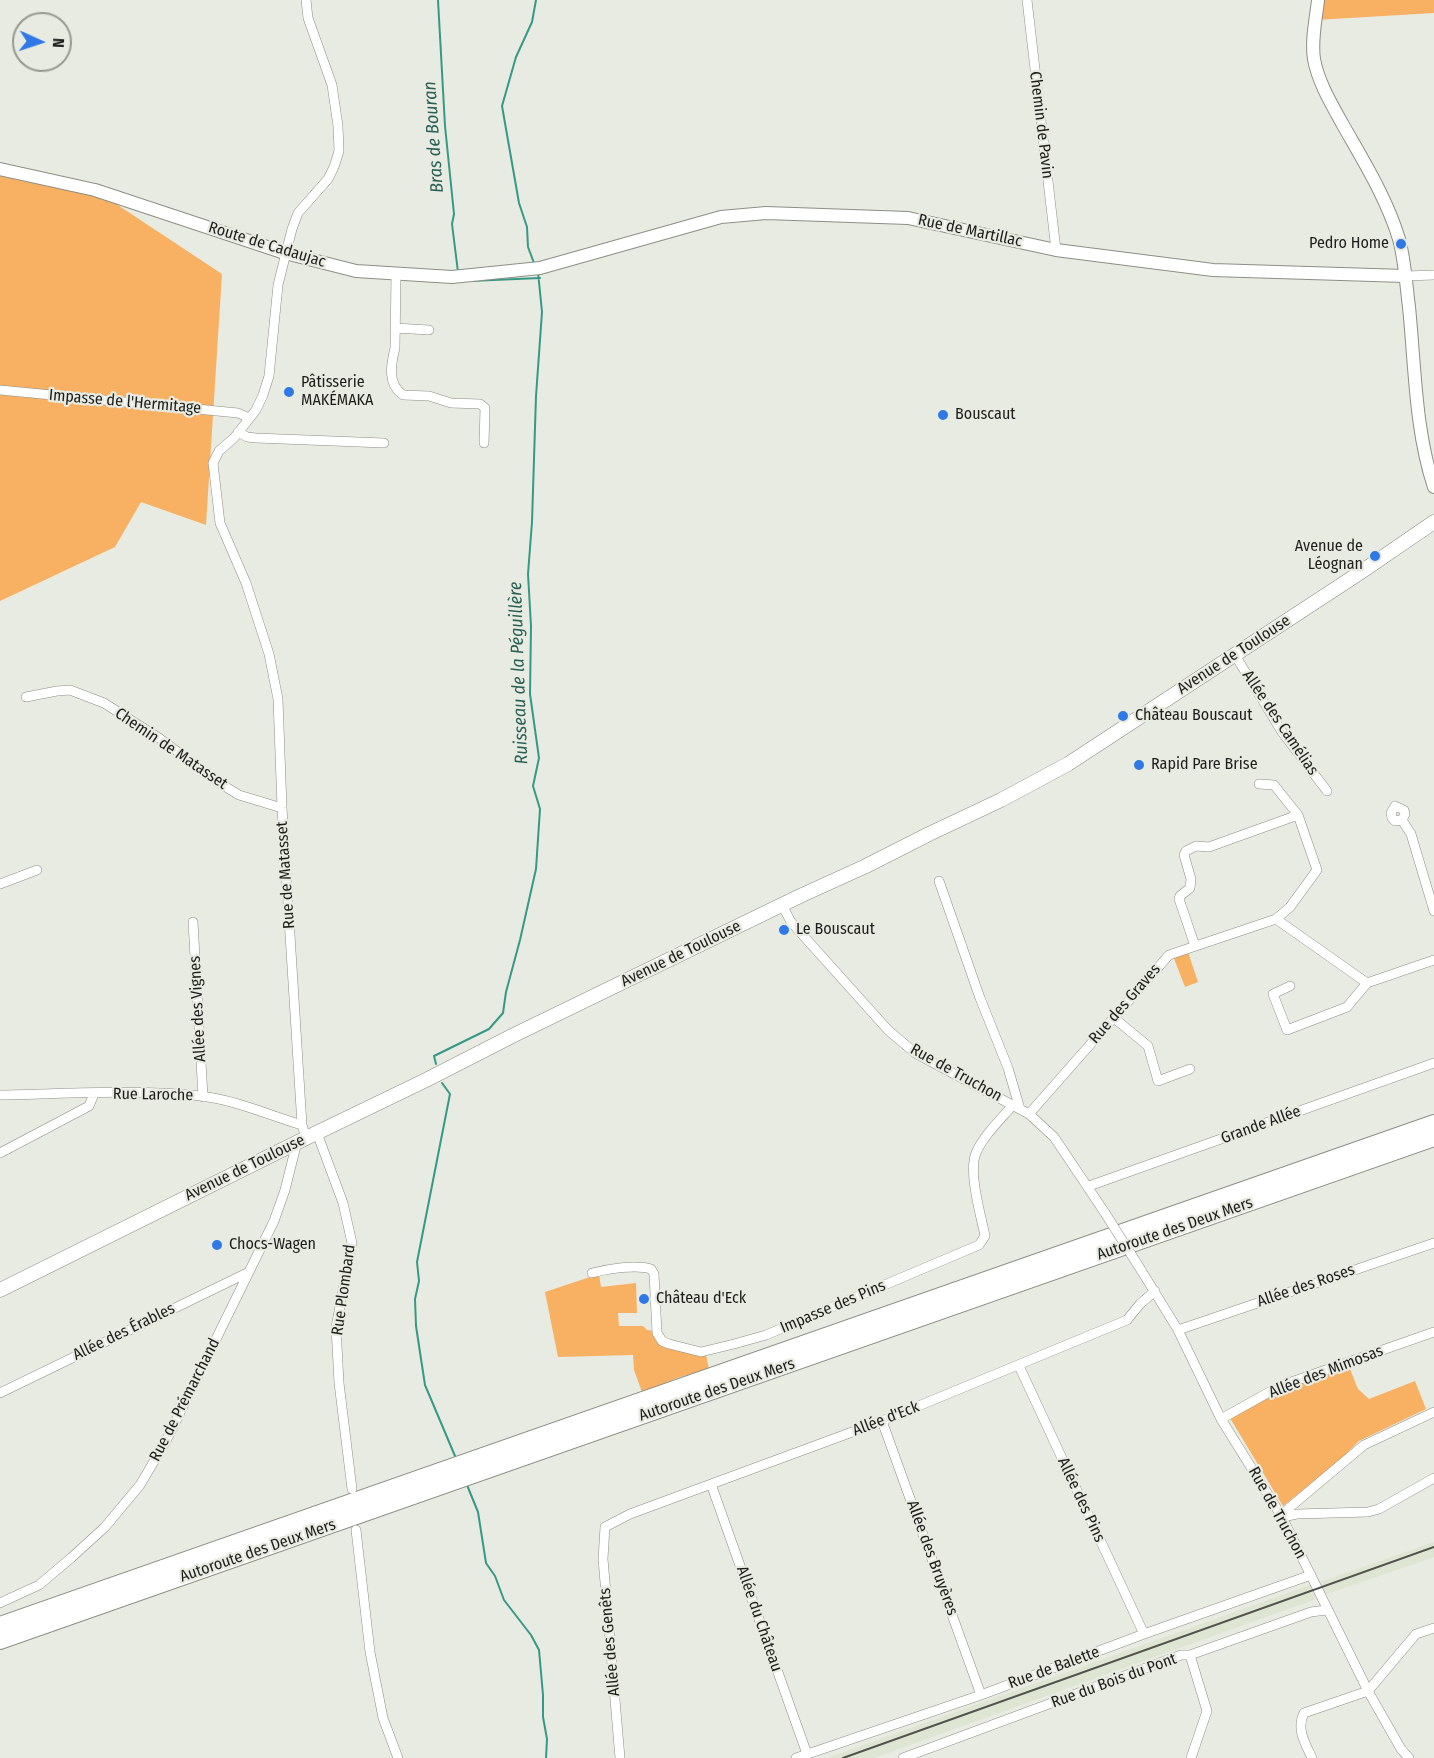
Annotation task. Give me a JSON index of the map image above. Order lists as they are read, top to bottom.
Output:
{
  "streets": {
    "highway": ["Autoroute des Deux Mers"],
    "main road": ["Avenue de Toulouse"],
    "street": [
      "Chemin de Pavin",
      "Rue de Martillac",
      "Route de Cadaujac",
      "Impasse de l'Hermitage",
      "Allée des Camélias",
      "Chemin de Matasset",
      "Rue de Matasset",
      "Rue des Graves",
      "Allée des Vignes",
      "Rue de Truchon",
      "Rue Laroche",
      "Grande Allée",
      "Allée des Roses",
      "Rue Plombard",
      "Impasse des Pins",
      "Allée des Érables",
      "Allée des Mimosas",
      "Rue de Prémarchand",
      "Allée d'Eck",
      "Allée des Pins",
      "Allée des Bruyères",
      "Allée du Château",
      "Allée des Genêts",
      "Rue de Balette",
      "Rue du Bois du Pont"
    ]
  },
  "crossings": [
    ["Chemin de Pavin", "Rue de Martillac"],
    ["Rue de Martillac", "Route de Cadaujac"],
    ["Route de Cadaujac", "Rue de Matasset"],
    ["Impasse de l'Hermitage", "Rue de Matasset"],
    ["Avenue de Toulouse", "Allée des Camélias"],
    ["Avenue de Toulouse", "Rue de Matasset"],
    ["Avenue de Toulouse", "Rue de Truchon"],
    ["Avenue de Toulouse", "Rue Laroche"],
    ["Avenue de Toulouse", "Rue Plombard"],
    ["Avenue de Toulouse", "Rue de Prémarchand"],
    ["Chemin de Matasset", "Rue de Matasset"],
    ["Rue de Matasset", "Rue Laroche"],
    ["Rue de Matasset", "Rue Plombard"],
    ["Rue de Matasset", "Rue de Prémarchand"],
    ["Rue des Graves", "Rue de Truchon"],
    ["Allée des Vignes", "Rue Laroche"],
    ["Rue de Truchon", "Grande Allée"],
    ["Rue de Truchon", "Allée des Roses"],
    ["Rue de Truchon", "Impasse des Pins"],
    ["Rue de Truchon", "Allée des Mimosas"],
    ["Rue de Truchon", "Allée d'Eck"],
    ["Rue de Truchon", "Rue de Balette"],
    ["Rue de Truchon", "Rue du Bois du Pont"],
    ["Rue Laroche", "Rue Plombard"],
    ["Rue Laroche", "Rue de Prémarchand"],
    ["Rue Plombard", "Rue de Prémarchand"],
    ["Allée des Érables", "Rue de Prémarchand"],
    ["Allée d'Eck", "Allée des Pins"],
    ["Allée d'Eck", "Allée des Bruyères"],
    ["Allée d'Eck", "Allée du Château"],
    ["Allée d'Eck", "Allée des Genêts"],
    ["Allée des Pins", "Rue de Balette"],
    ["Allée des Bruyères", "Rue de Balette"],
    ["Allée du Château", "Rue de Balette"]
  ],
  "water": ["Bras de Bouran", "Ruisseau de la Péguillère"],
  "places": [
    "Pedro Home",
    "Pâtisserie MAKÉMAKA",
    "Bouscaut",
    "Avenue de Léognan",
    "Château Bouscaut",
    "Rapid Pare Brise",
    "Le Bouscaut",
    "Chocs-Wagen",
    "Château d'Eck"
  ],
  "north": "right"
}
